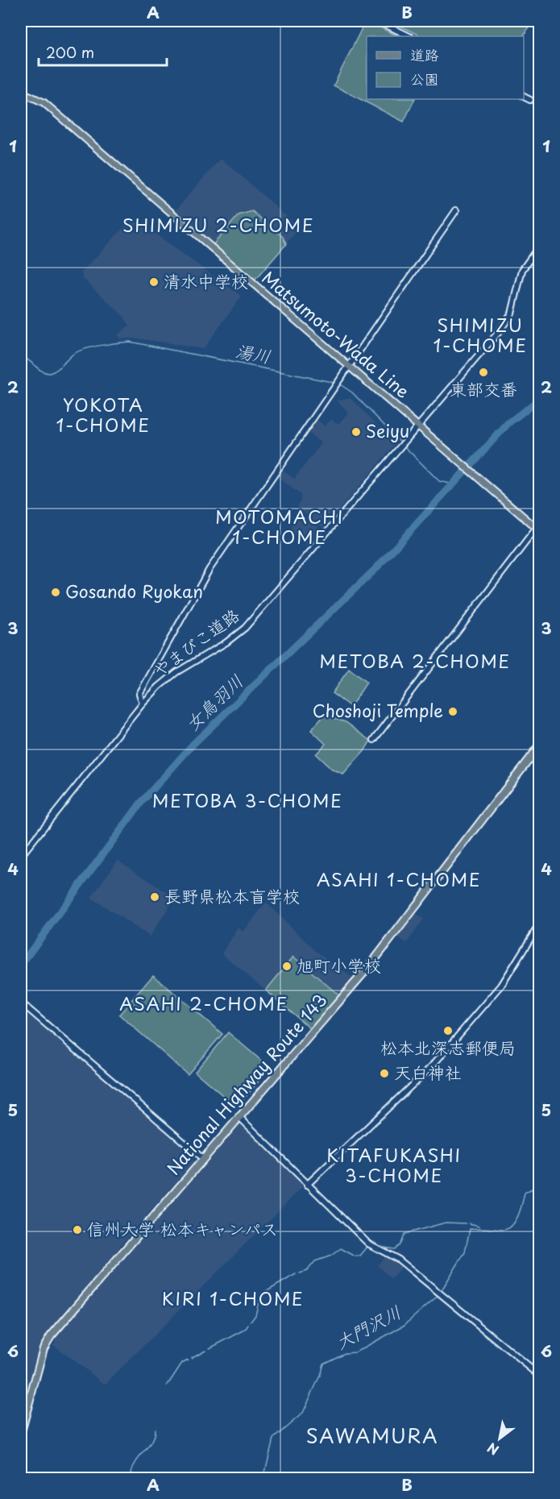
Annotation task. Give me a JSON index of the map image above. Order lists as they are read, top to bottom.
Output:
{
  "streets": {
    "highway": ["National Highway Route 143"],
    "main road": ["Matsumoto-Wada Line"],
    "street": ["やまびこ道路"]
  },
  "crossings": [
    ["Matsumoto-Wada Line", "やまびこ道路"]
  ],
  "districts": [
    "SHIMIZU 2-CHOME",
    "SHIMIZU 1-CHOME",
    "YOKOTA 1-CHOME",
    "MOTOMACHI 1-CHOME",
    "METOBA 2-CHOME",
    "METOBA 3-CHOME",
    "ASAHI 1-CHOME",
    "ASAHI 2-CHOME",
    "KITAFUKASHI 3-CHOME",
    "KIRI 1-CHOME",
    "SAWAMURA"
  ],
  "water": ["湯川", "女鳥羽川", "大門沢川"],
  "places": [
    "清水中学校",
    "東部交番",
    "Seiyu",
    "Gosando Ryokan",
    "Choshoji Temple",
    "長野県松本盲学校",
    "旭町小学校",
    "松本北深志郵便局",
    "天白神社",
    "信州大学 松本キャンパス"
  ],
  "legend": ["道路", "公園"],
  "scale_bar": "200 m",
  "north": "bottom left",
  "grid": {
    "columns": ["A", "B"],
    "rows": [
      "1",
      "2",
      "3",
      "4",
      "5",
      "6"
    ]
  }
}
